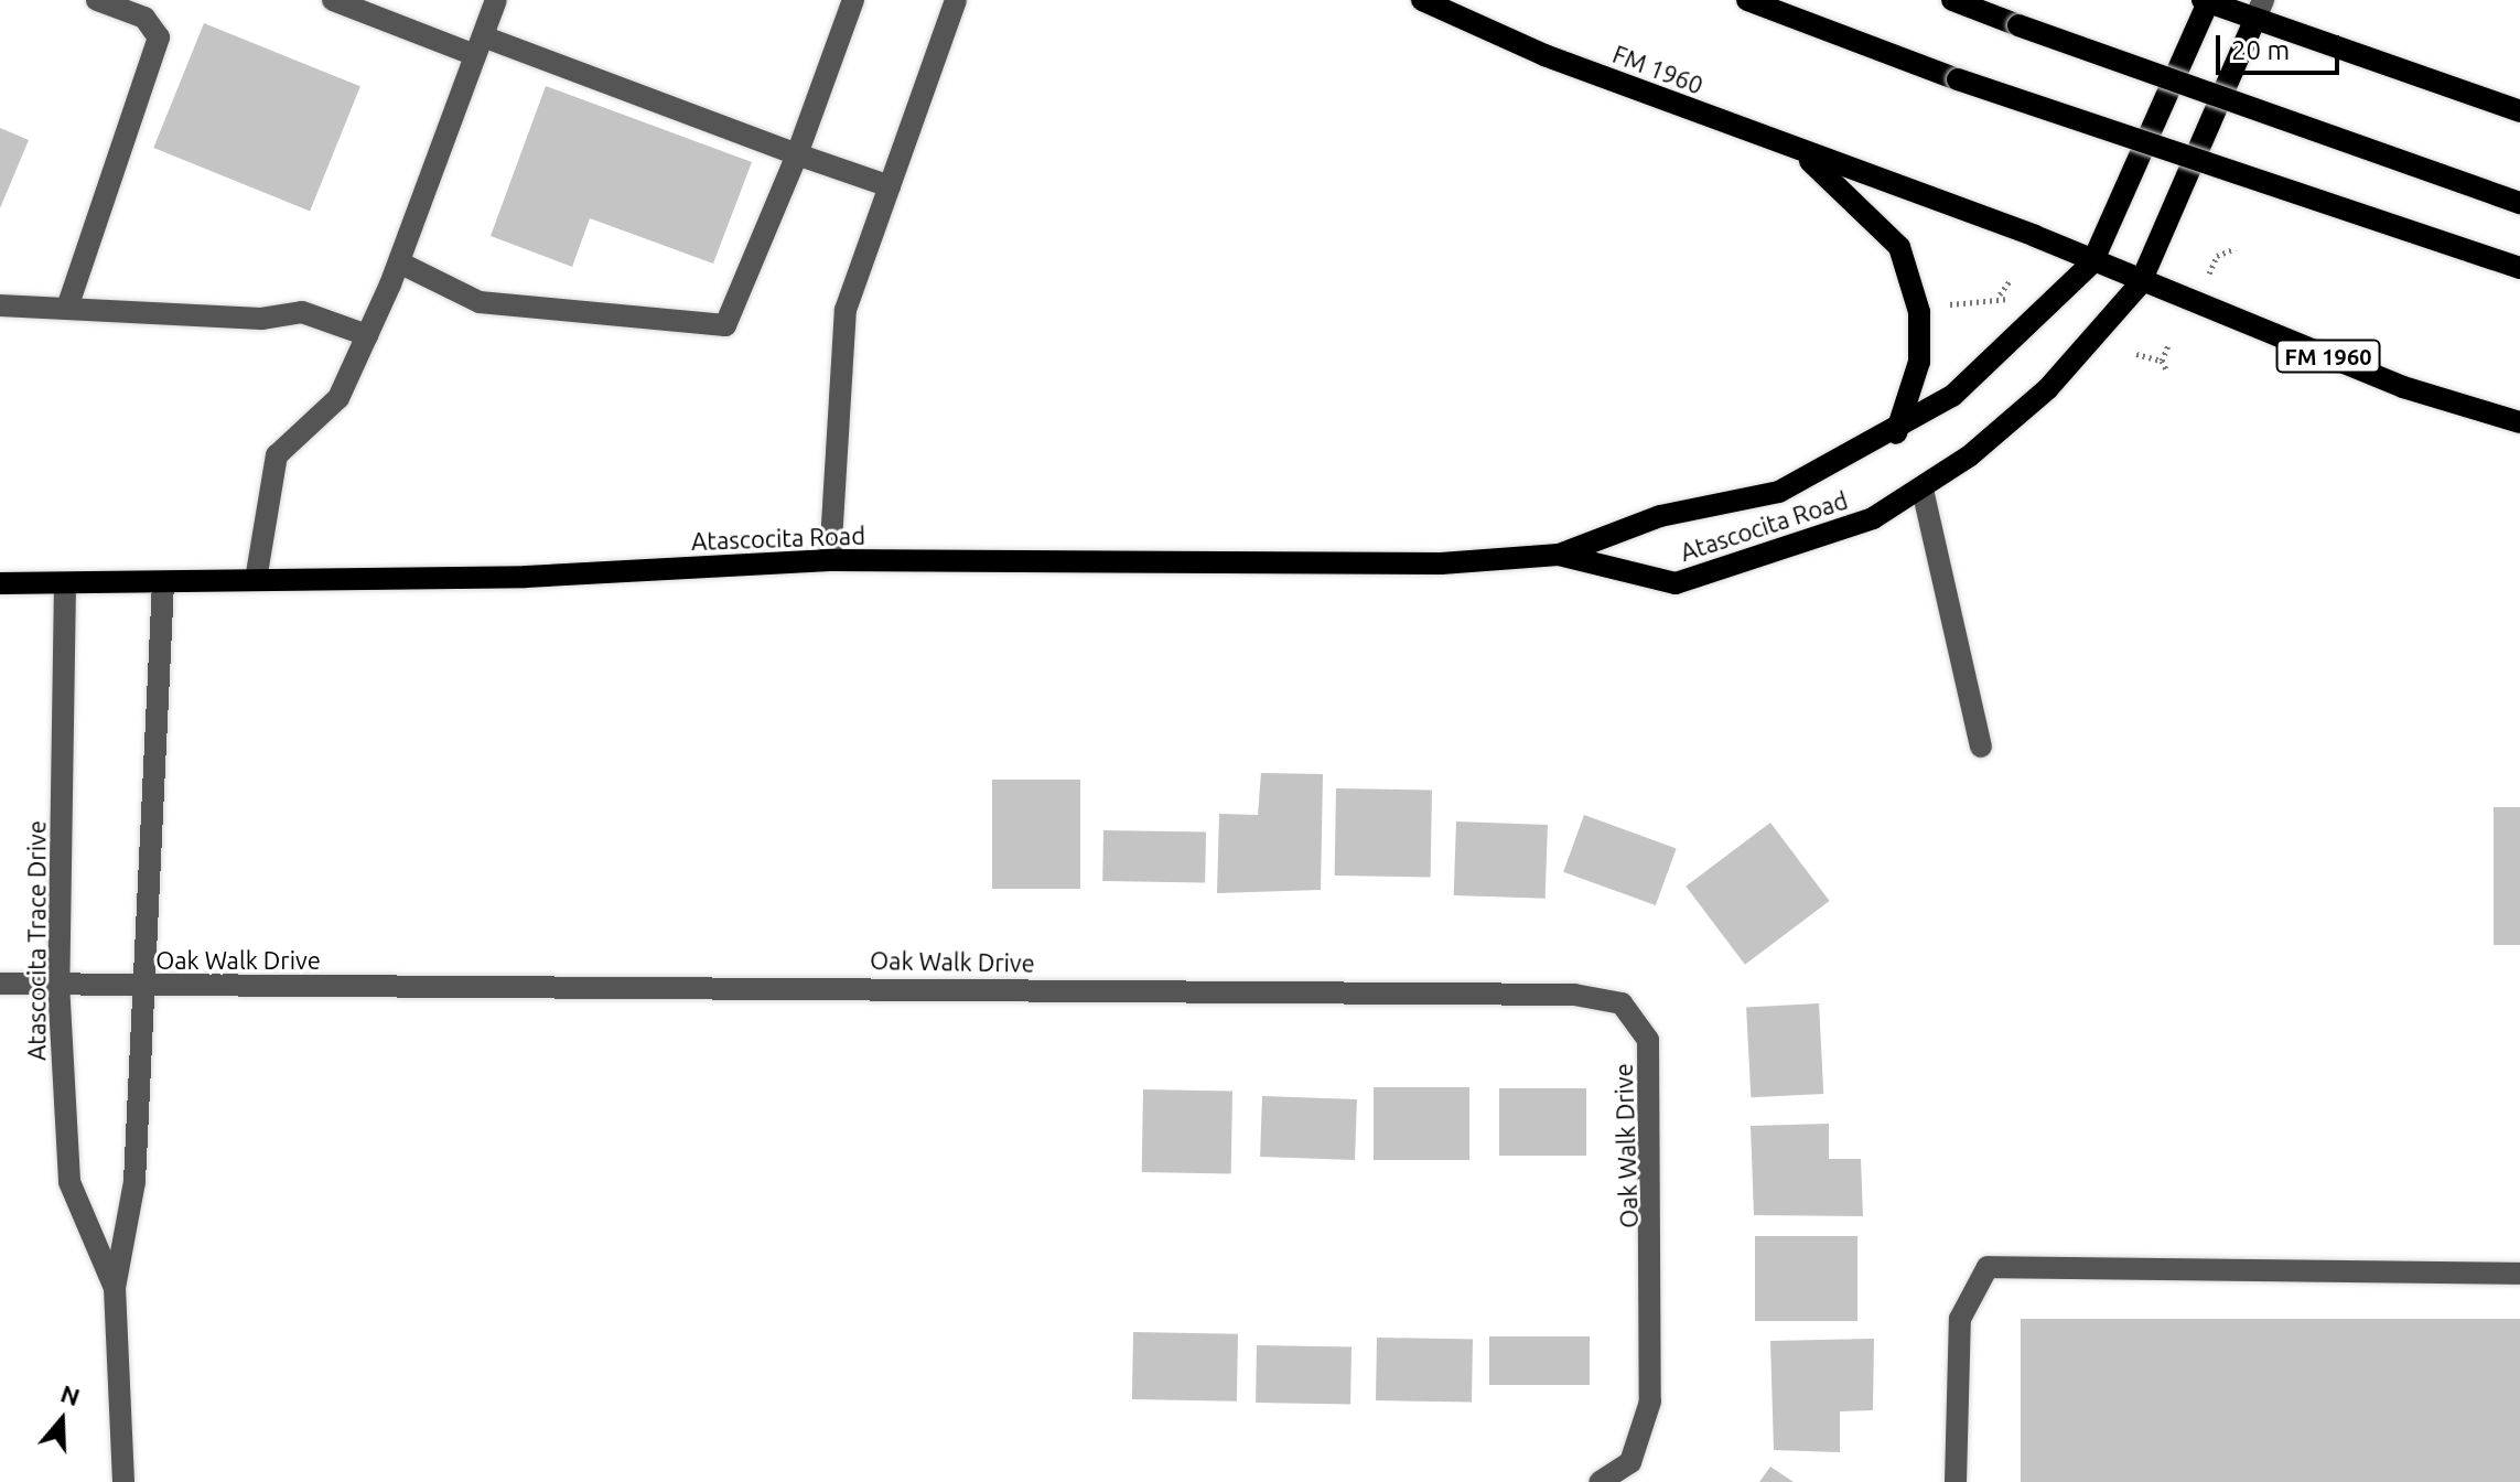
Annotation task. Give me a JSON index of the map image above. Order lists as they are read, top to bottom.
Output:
{
  "streets": {
    "main road": ["FM 1960", "Atascocita Road"],
    "street": ["Atascocita Trace Drive", "Oak Walk Drive"]
  },
  "crossings": [
    ["FM 1960", "Atascocita Road"],
    ["Atascocita Road", "Atascocita Trace Drive"],
    ["Atascocita Trace Drive", "Oak Walk Drive"]
  ],
  "scale_bar": "20 m",
  "north": "top"
}
